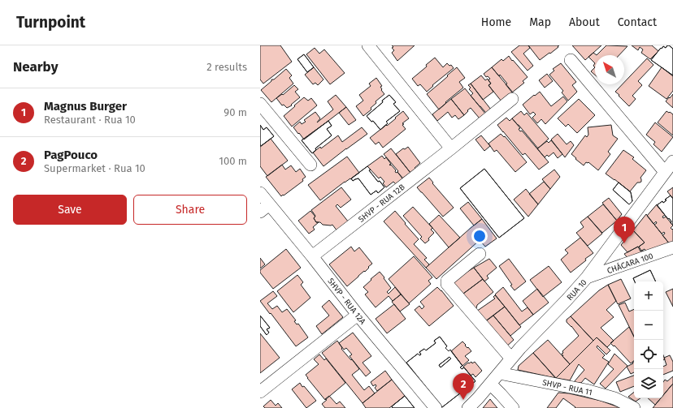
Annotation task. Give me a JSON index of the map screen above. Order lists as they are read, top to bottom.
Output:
{
  "streets": {
    "street": [
      "SHVP - RUA 12B",
      "CHÁCARA 100",
      "RUA 10",
      "SHVP - RUA 12A",
      "SHVP - RUA 11"
    ]
  },
  "crossings": [
    ["SHVP - RUA 12B", "SHVP - RUA 12A"],
    ["CHÁCARA 100", "RUA 10"],
    ["RUA 10", "SHVP - RUA 11"]
  ],
  "north": "top left",
  "page": {
    "header": "Turnpoint",
    "nav": [
      "Home",
      "Map",
      "About",
      "Contact"
    ],
    "heading": ["Nearby", "2 results"],
    "list": [
      {
        "mark": "1",
        "name": "Magnus Burger",
        "note": "Restaurant · Rua 10",
        "value": "90 m"
      },
      {
        "mark": "2",
        "name": "PagPouco",
        "note": "Supermarket · Rua 10",
        "value": "100 m"
      }
    ],
    "buttons": ["Save", "Share"],
    "pins": ["1", "2"],
    "map_buttons": ["+", "−"]
  }
}
